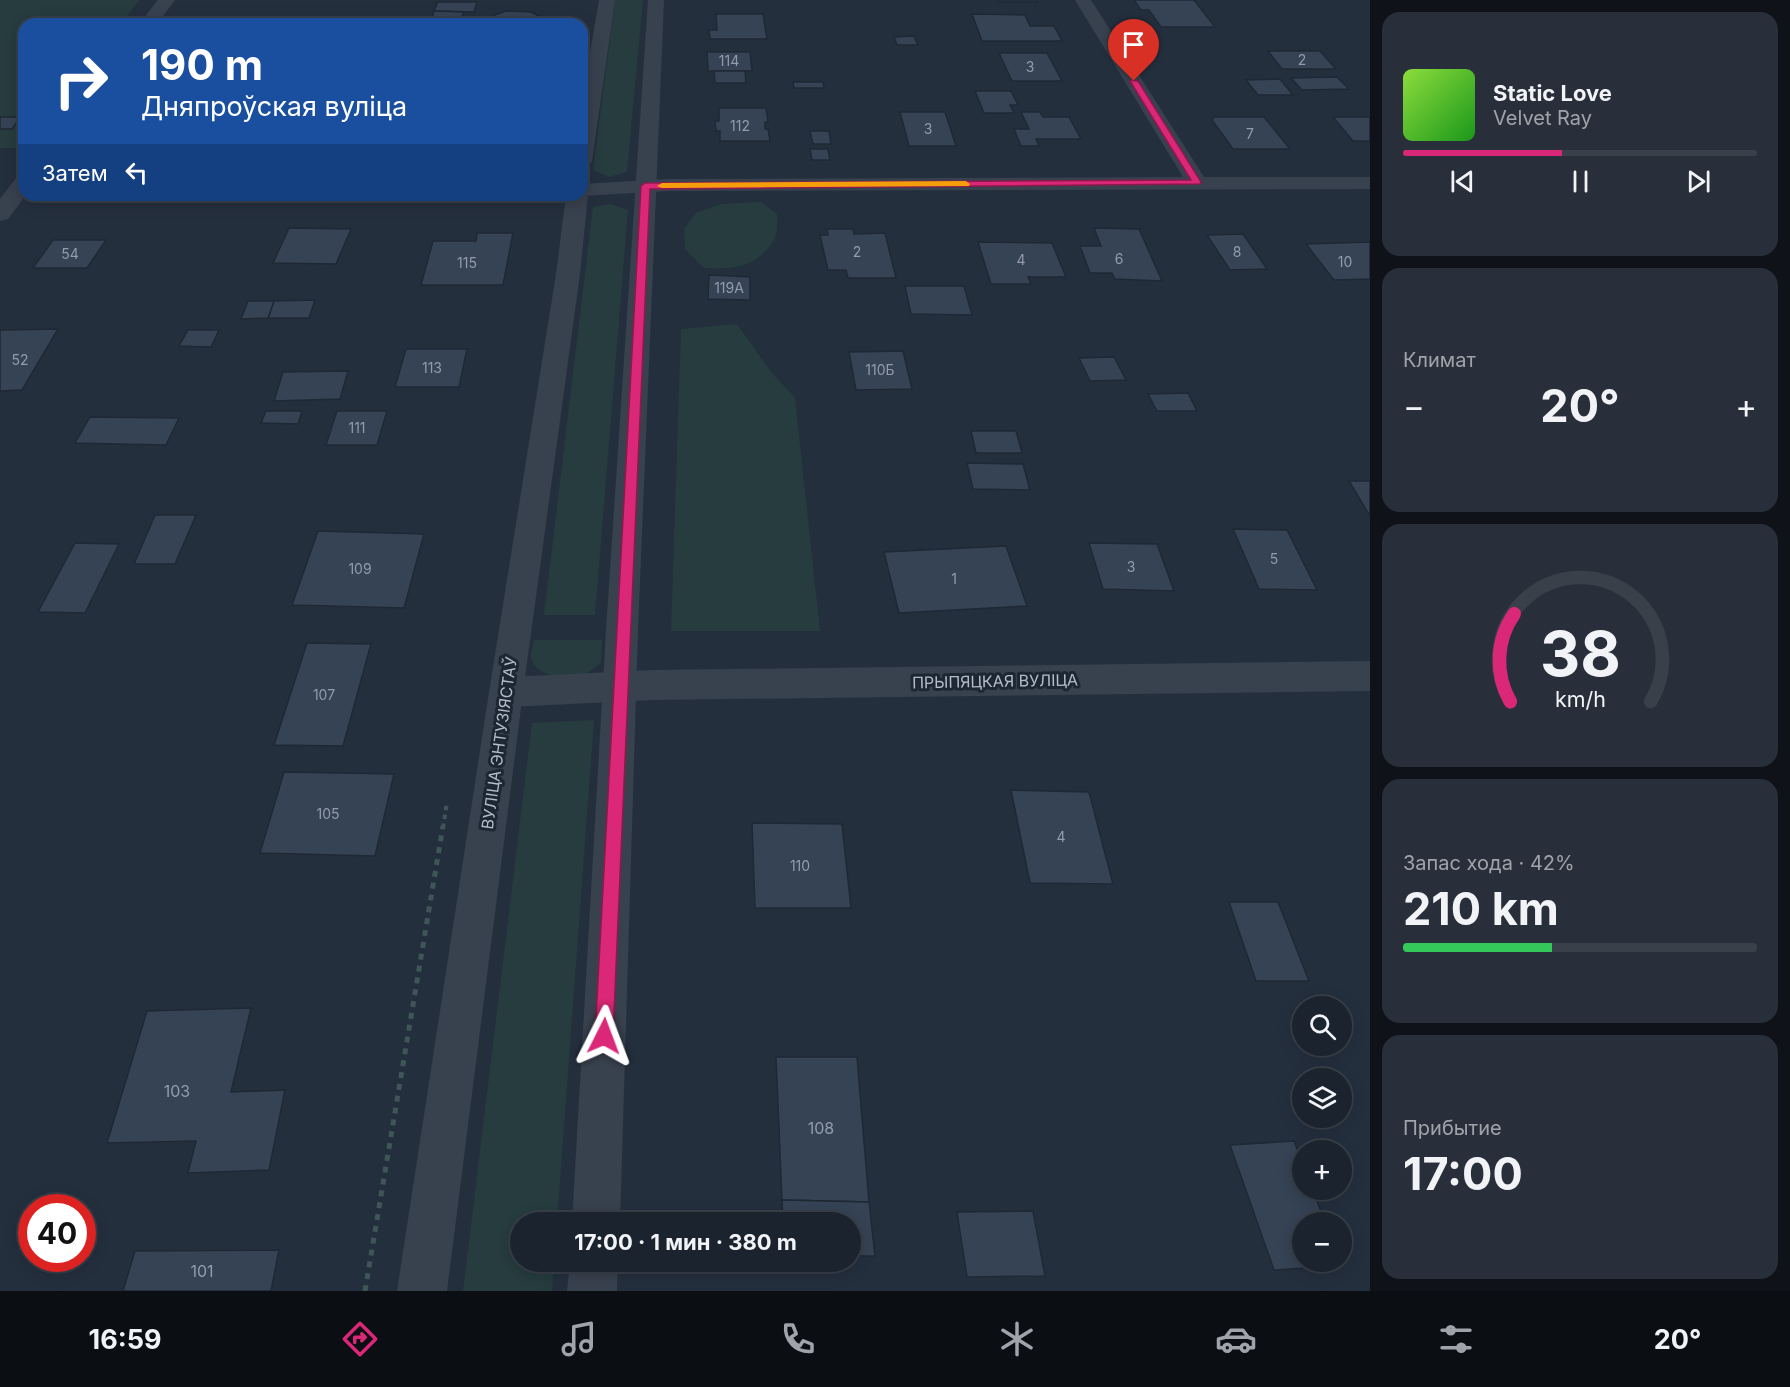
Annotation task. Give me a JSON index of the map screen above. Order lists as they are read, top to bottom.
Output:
{
  "streets": {
    "street": ["ПРЫПЯЦКАЯ ВУЛІЦА", "ВУЛІЦА ЭНТУЗІЯСТАЎ"]
  },
  "crossings": [
    ["ПРЫПЯЦКАЯ ВУЛІЦА", "ВУЛІЦА ЭНТУЗІЯСТАЎ"]
  ],
  "house_numbers": [
    "2",
    "114",
    "3",
    "112",
    "3",
    "7",
    "2",
    "8",
    "54",
    "6",
    "4",
    "10",
    "115",
    "119А",
    "52",
    "113",
    "110Б",
    "111",
    "5",
    "3",
    "109",
    "1",
    "107",
    "105",
    "4",
    "110",
    "103",
    "108",
    "101"
  ],
  "page": {
    "turn": ["190 m", "Дняпроўская вуліца"],
    "song": ["Static Love", "Velvet Ray"],
    "then": "Затем",
    "tile": [
      "Климат",
      ["Запас хода · 42%", "210 km"],
      ["Прибытие", "17:00"]
    ],
    "heat": ["−", "20°", "+"],
    "map_buttons": ["+", "−"],
    "limit": "40",
    "trip": "17:00 · 1 мин · 380 m",
    "tabs": ["16:59", "20°"],
    "gauge": ["38", "km/h"]
  }
}
